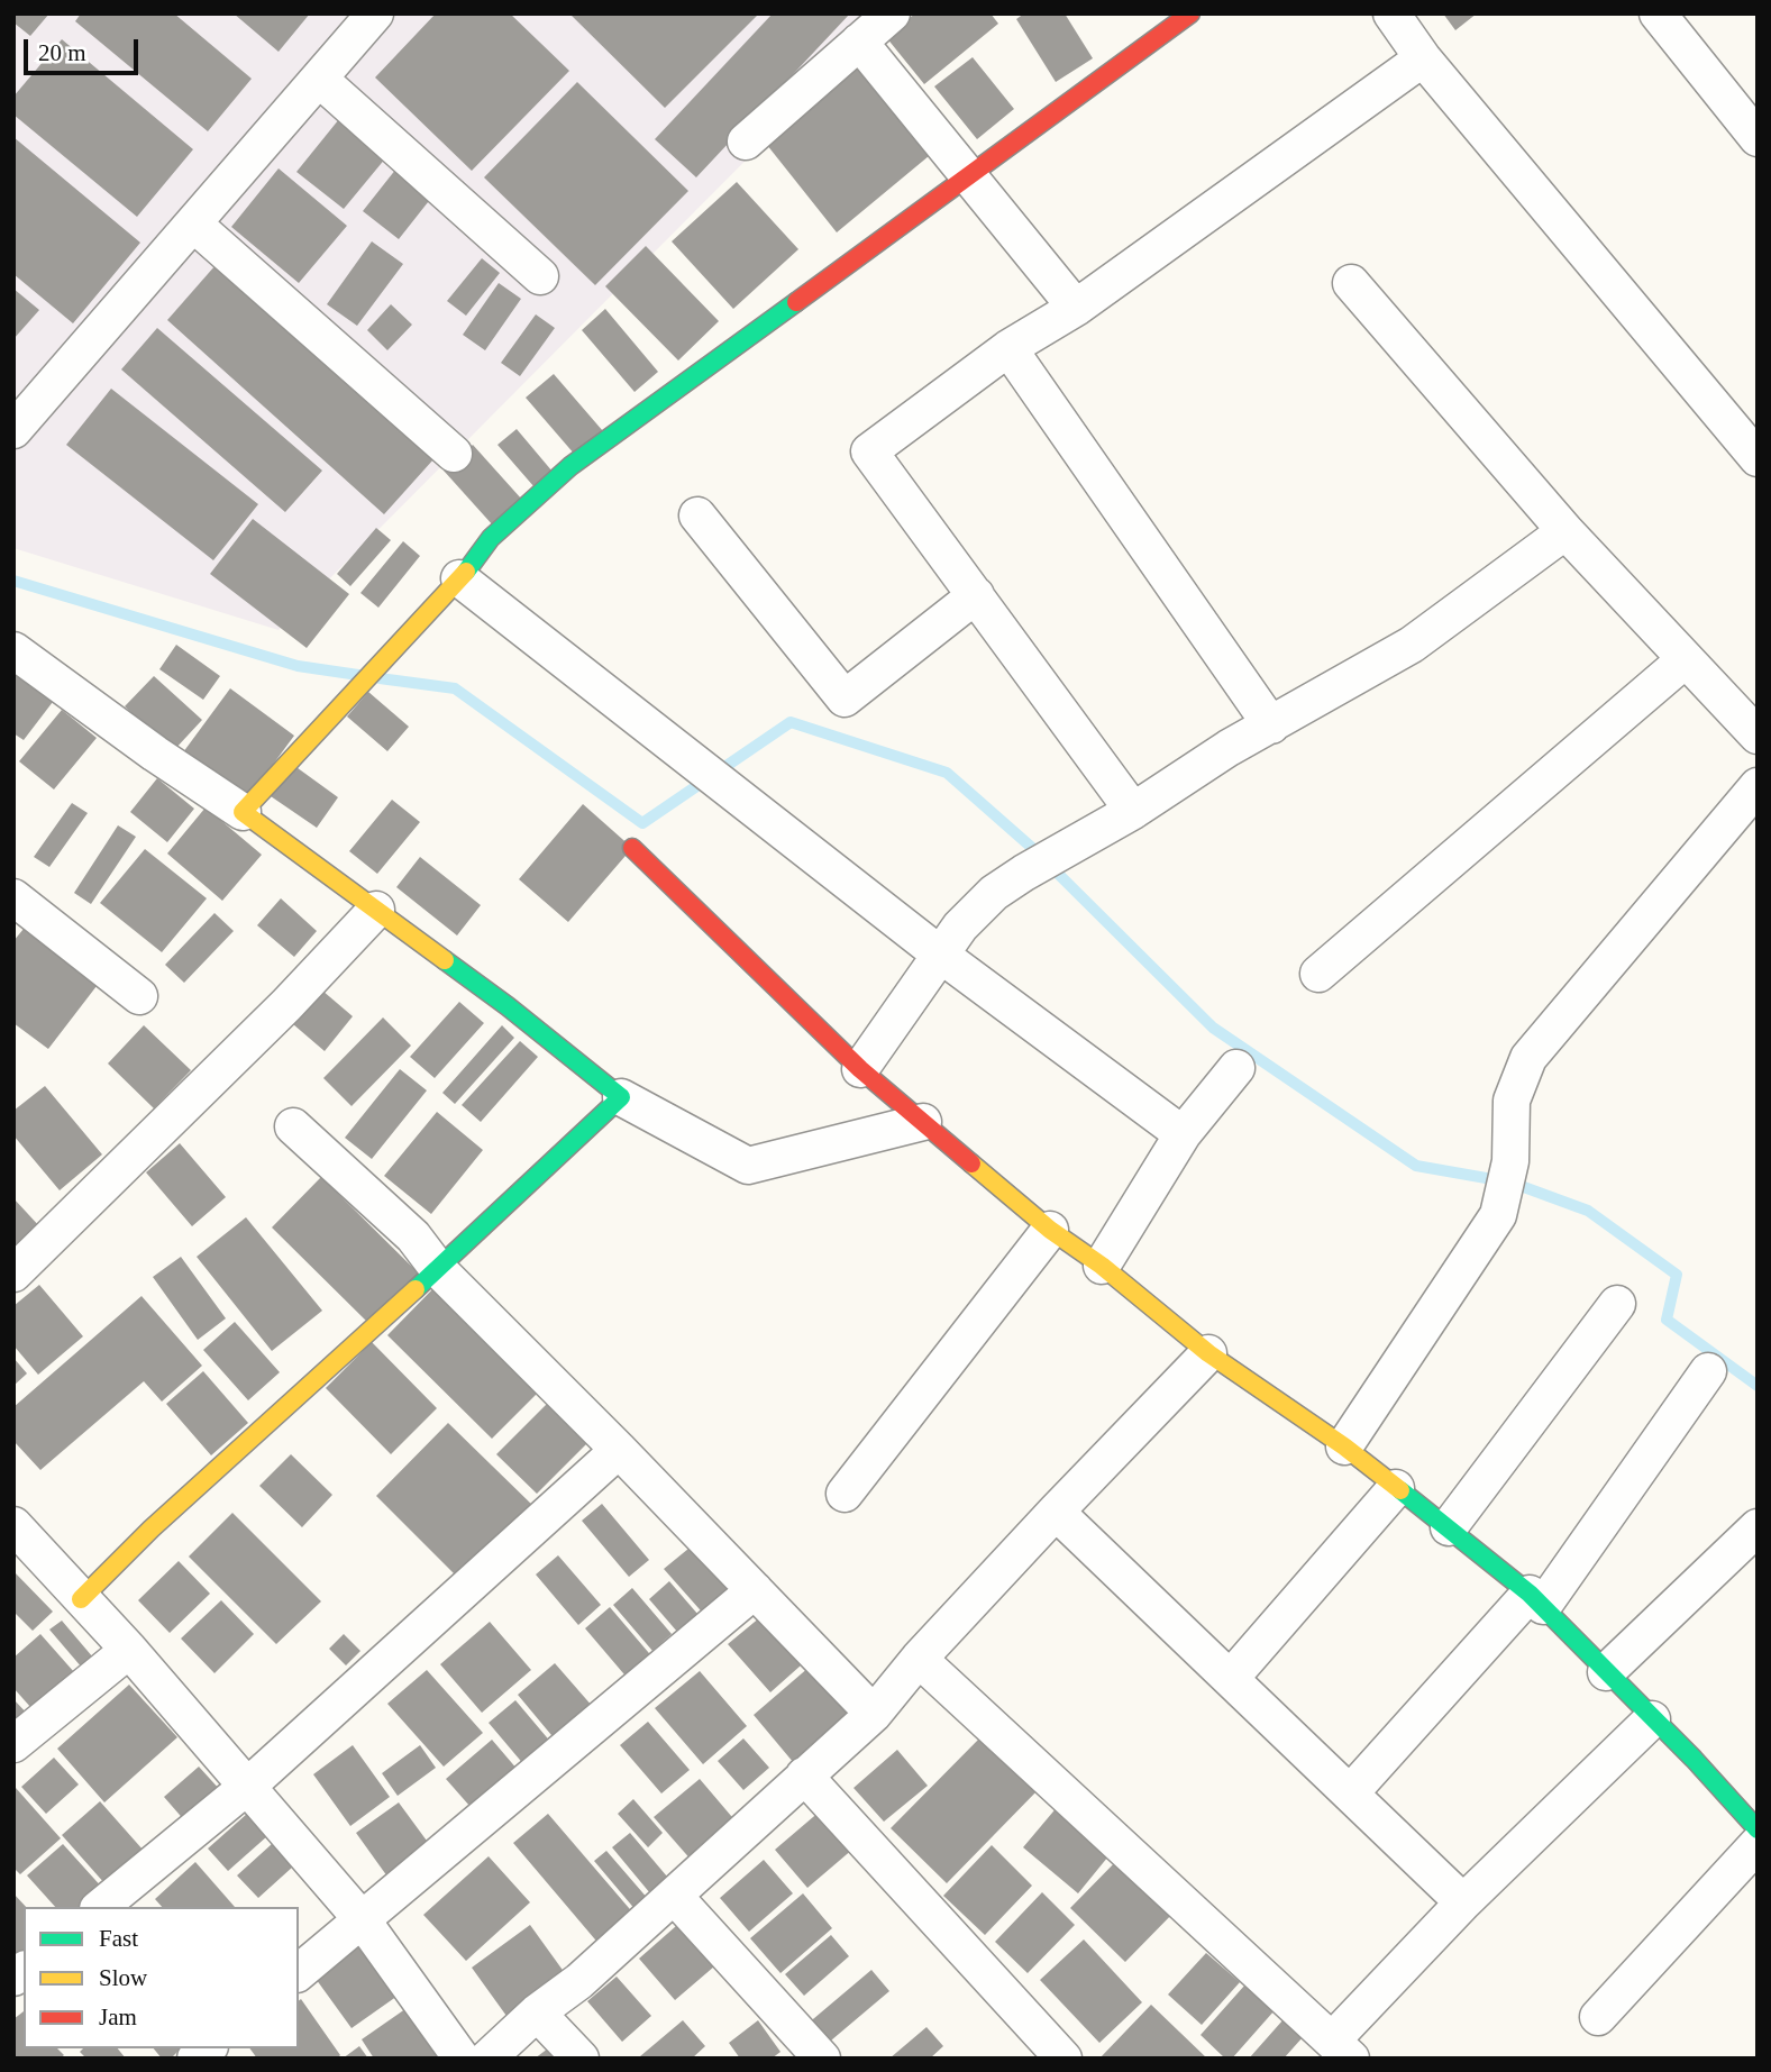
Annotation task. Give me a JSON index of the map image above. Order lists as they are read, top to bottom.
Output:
{
  "legend": ["Fast", "Slow", "Jam"],
  "scale_bar": "20 m"
}
